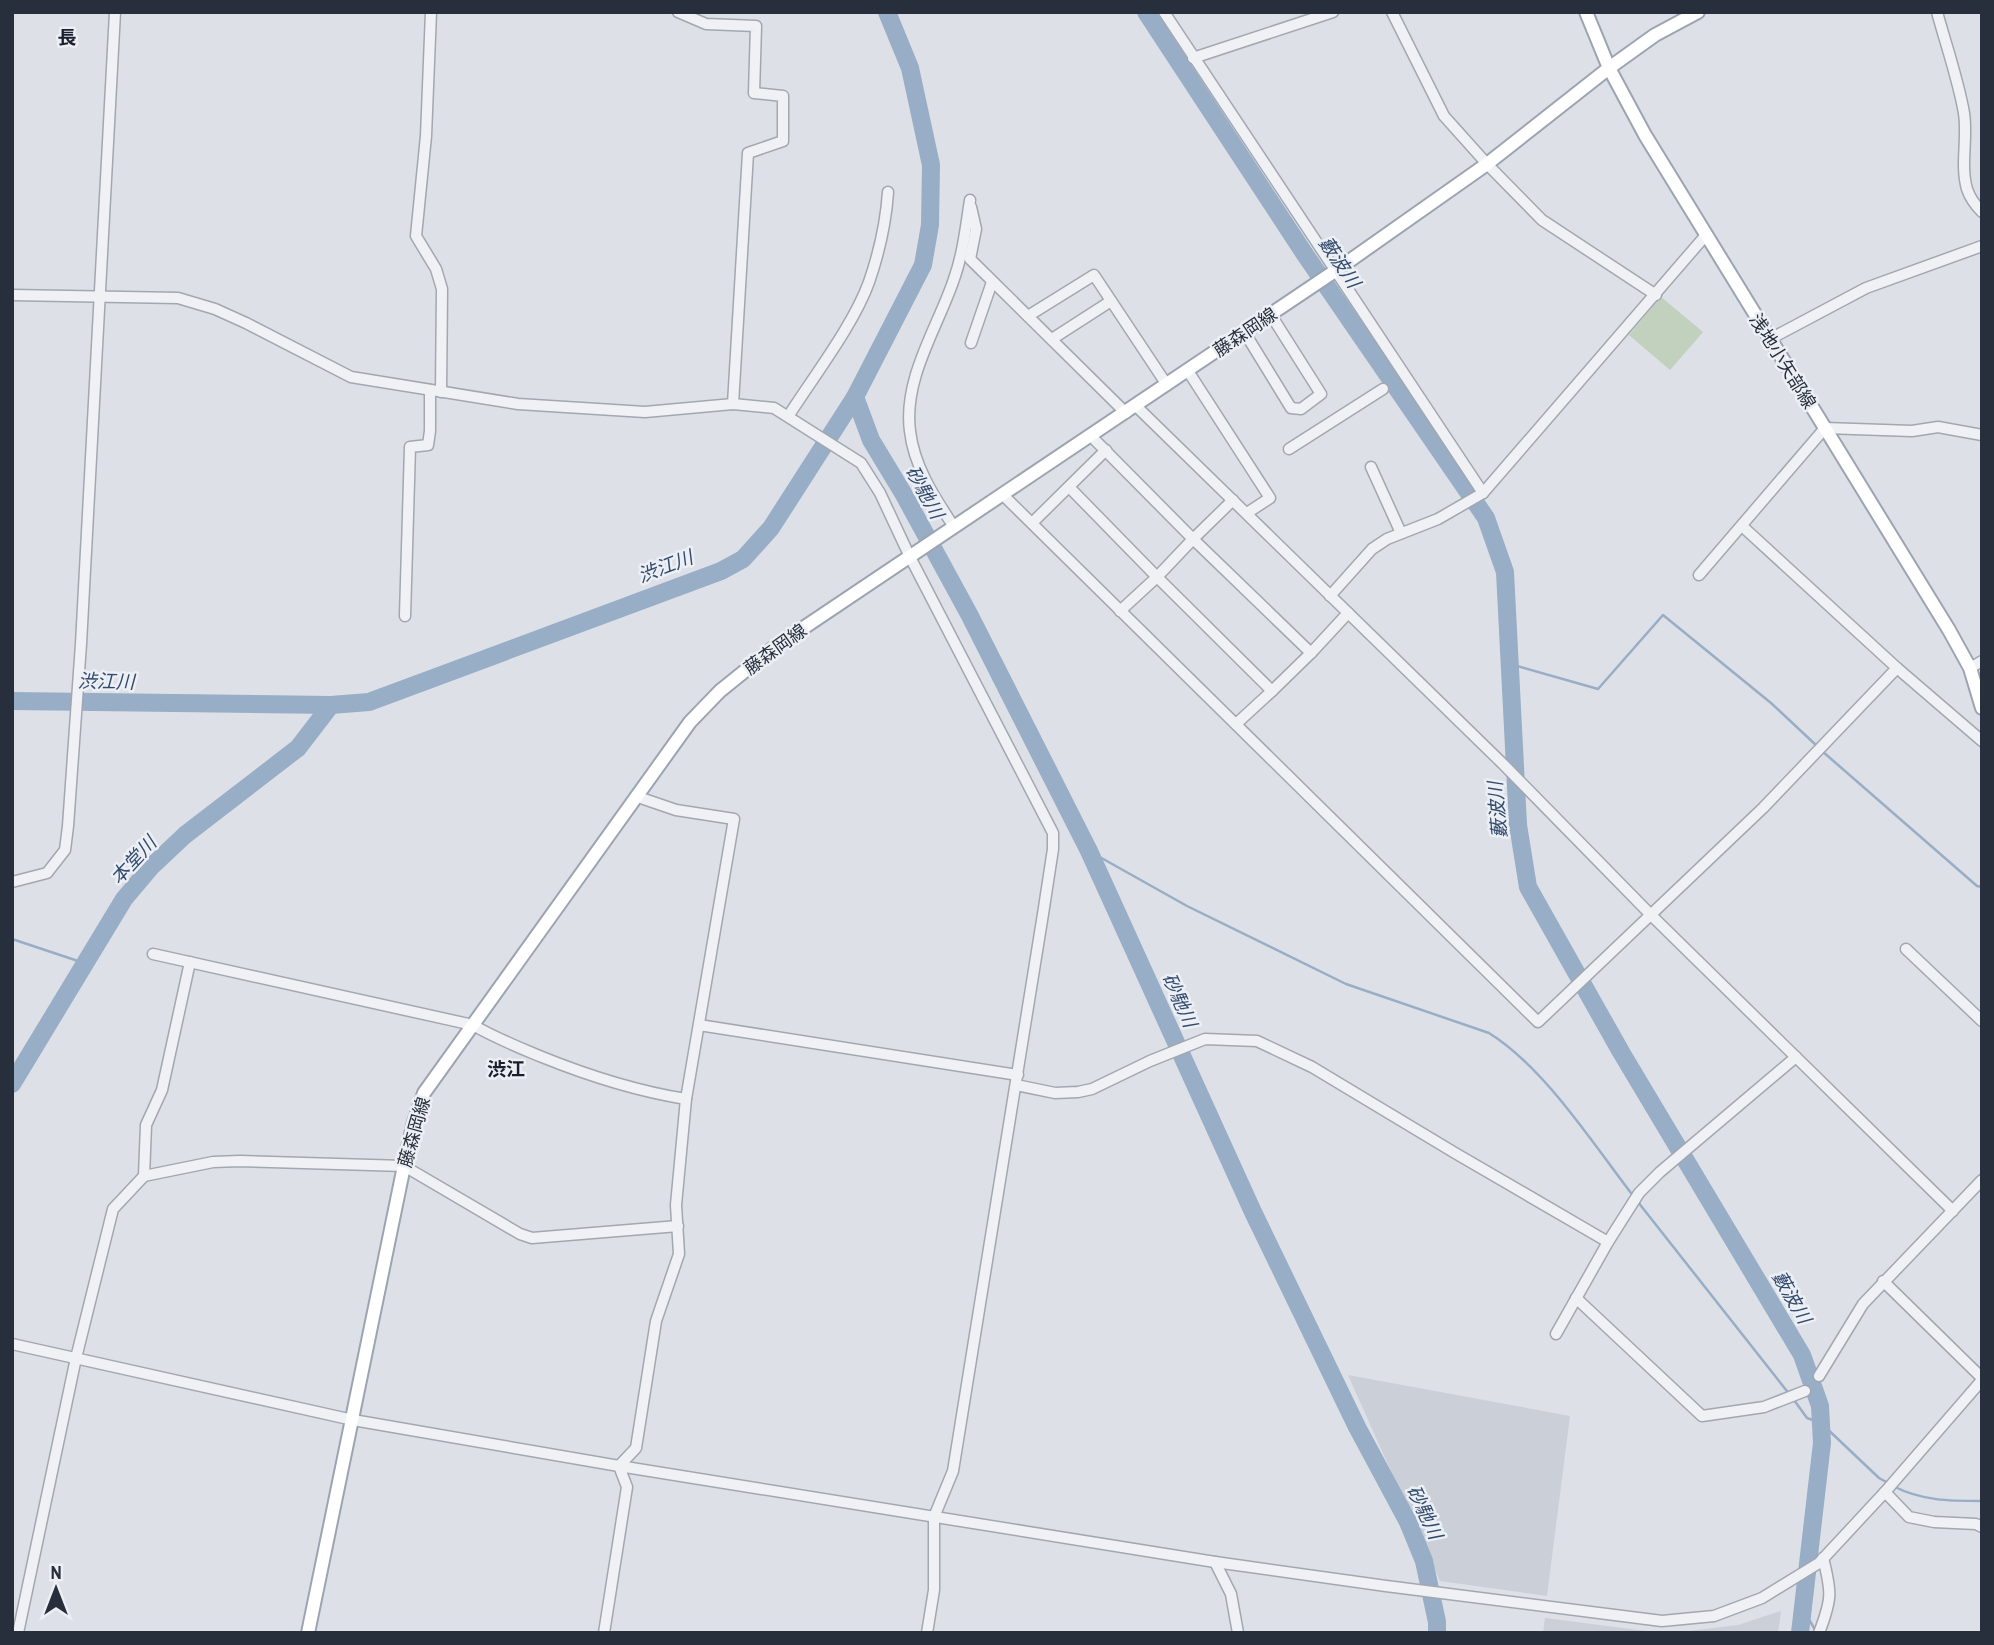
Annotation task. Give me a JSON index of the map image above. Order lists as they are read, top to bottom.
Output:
{
  "streets": {
    "main road": ["藤森岡線", "浅地小矢部線"]
  },
  "crossings": [
    ["藤森岡線", "浅地小矢部線"]
  ],
  "districts": ["長", "渋江"],
  "water": [
    "藪波川",
    "砂馳川",
    "渋江川",
    "本堂川"
  ],
  "north": "top"
}
